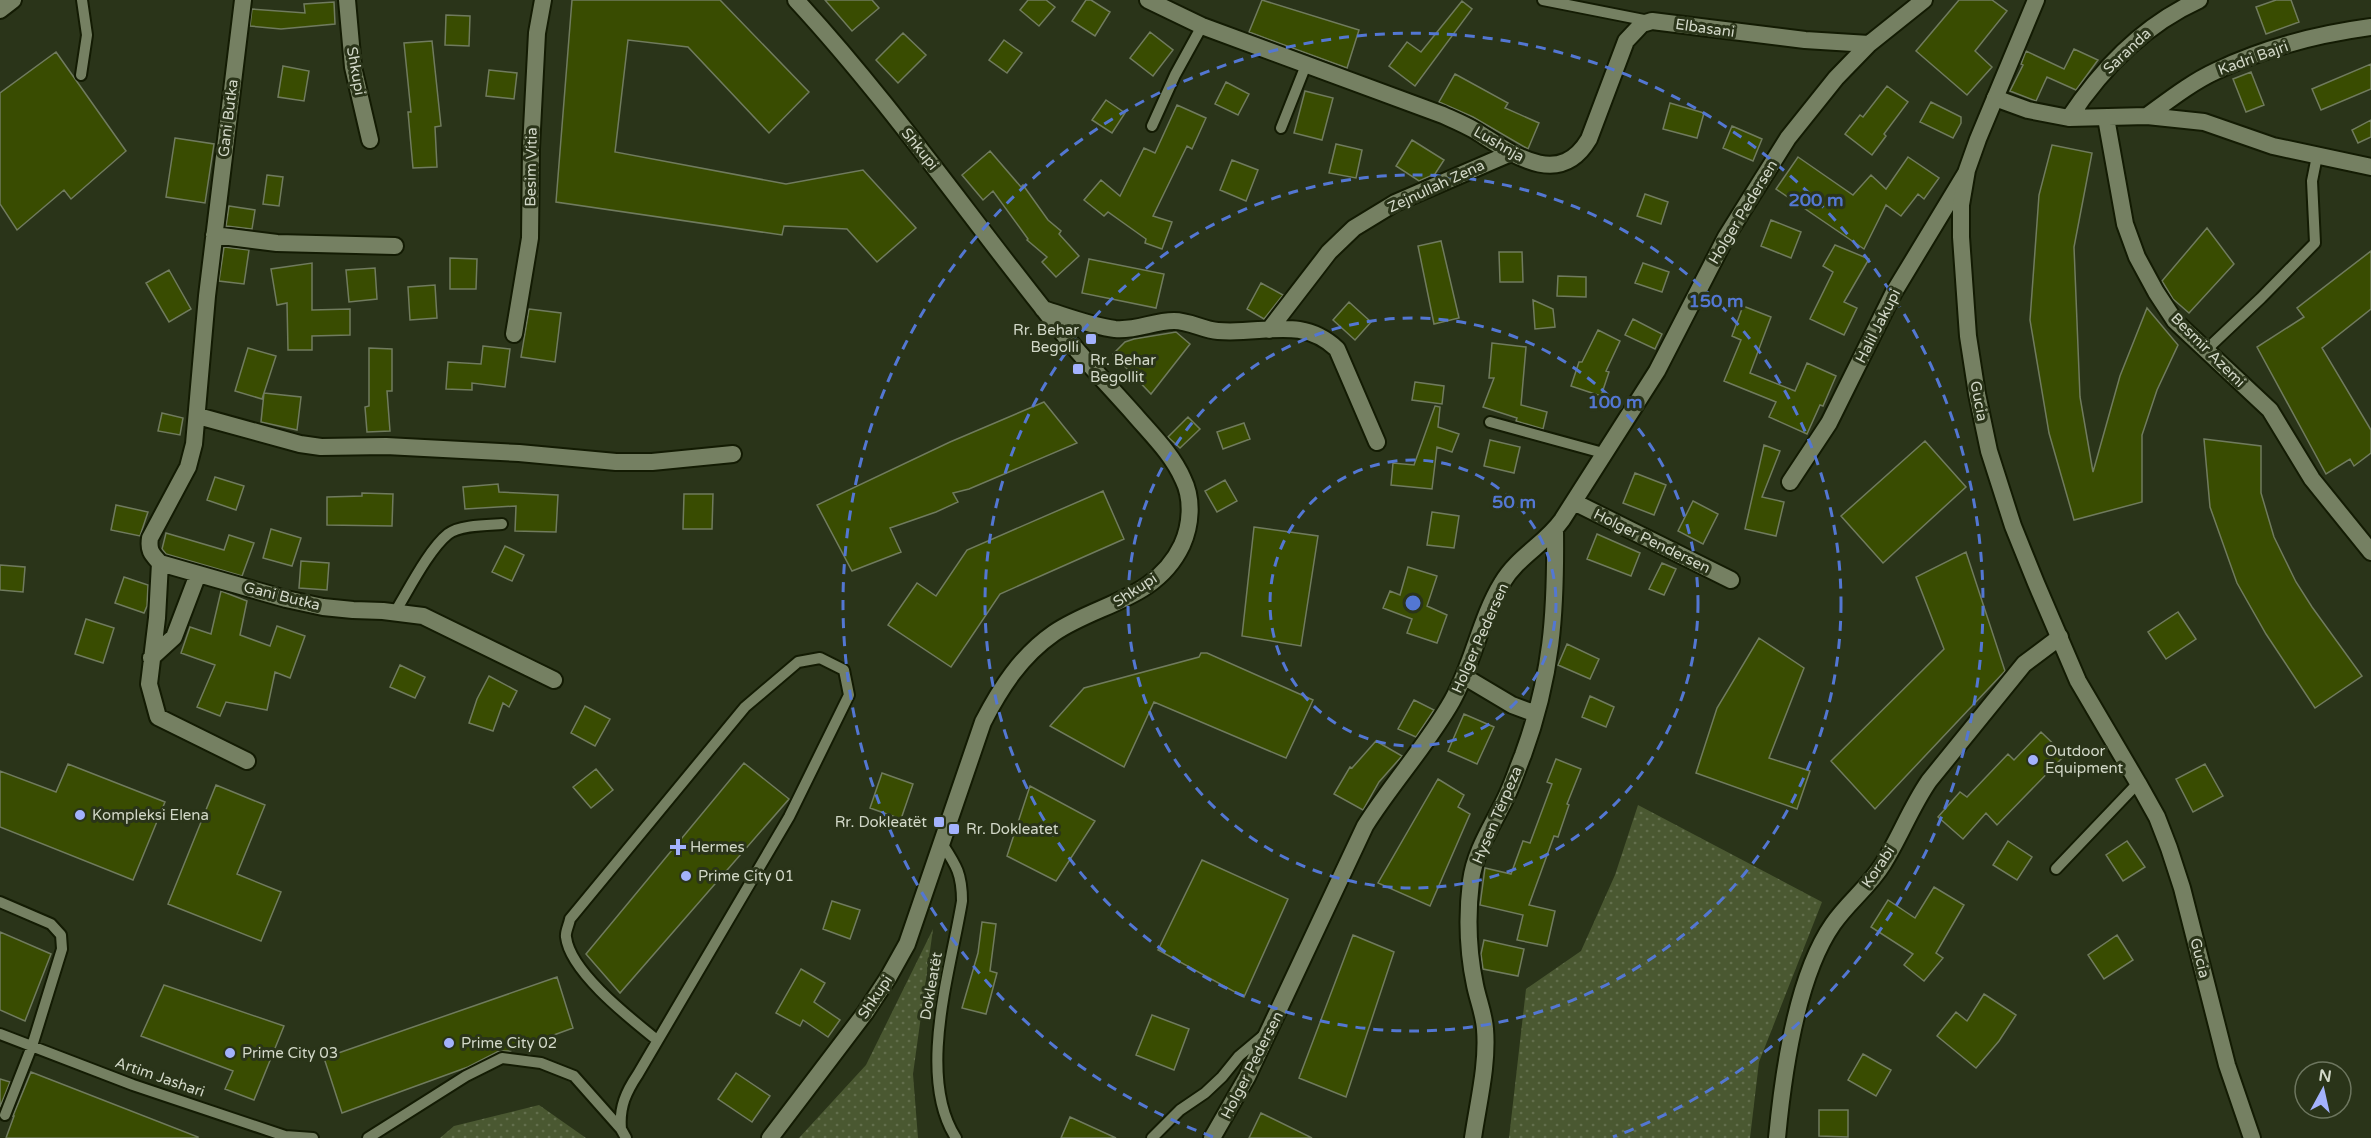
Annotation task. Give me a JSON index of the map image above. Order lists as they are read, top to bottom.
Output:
{
  "streets": {
    "street": [
      "Elbasani",
      "Saranda",
      "Kadri Bajri",
      "Shkupi",
      "Gani Butka",
      "Lushnja",
      "Besim Vitia",
      "Zejnullah Zena",
      "Holger Pedersen",
      "Halil Jakupi",
      "Besmir Azemi",
      "Gucia",
      "Holger Pendersen",
      "Hysen Tërpeza",
      "Korabi"
    ],
    "lane": ["Dokleatët", "Artim Jashari"]
  },
  "crossings": [
    ["Elbasani", "Lushnja"],
    ["Elbasani", "Holger Pedersen"],
    ["Shkupi", "Dokleatët"],
    ["Lushnja", "Zejnullah Zena"],
    ["Holger Pedersen", "Holger Pendersen"],
    ["Holger Pedersen", "Hysen Tërpeza"],
    ["Halil Jakupi", "Gucia"],
    ["Gucia", "Korabi"]
  ],
  "places": {
    "transit": [
      "Rr. Behar Begolli",
      "Rr. Behar Begollit",
      "Rr. Dokleatët",
      "Rr. Dokleatet"
    ],
    "other": [
      "Outdoor Equipment",
      "Kompleksi Elena",
      "Prime City 01",
      "Prime City 02",
      "Prime City 03"
    ],
    "health": ["Hermes"]
  },
  "north": "top",
  "rings": [
    "200 m",
    "150 m",
    "100 m",
    "50 m"
  ]
}
